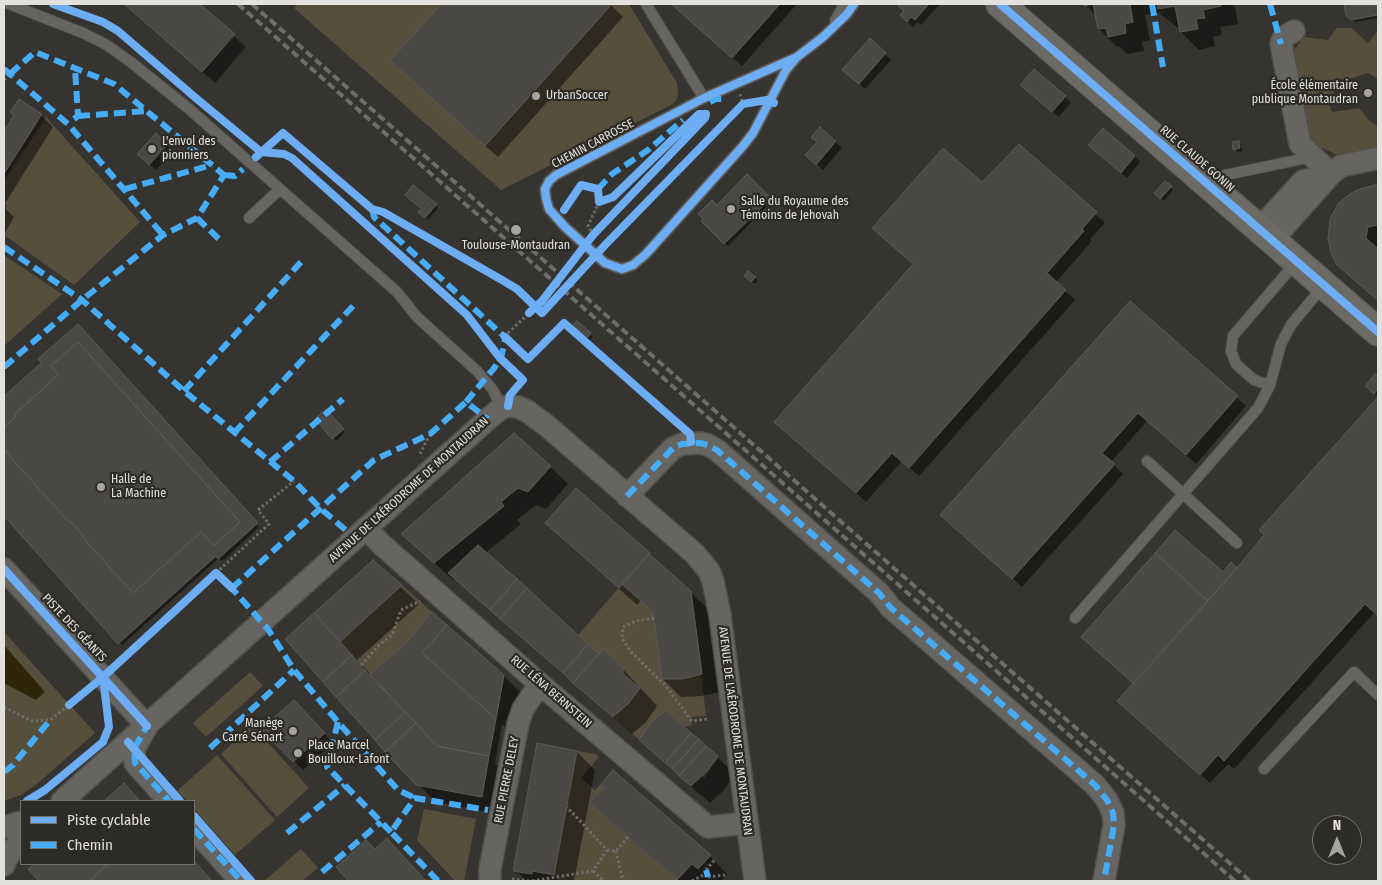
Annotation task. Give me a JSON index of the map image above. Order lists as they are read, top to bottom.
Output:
{
  "streets": {
    "street": [
      "RUE CLAUDE GONIN",
      "AVENUE DE L'AÉRODROME DE MONTAUDRAN",
      "PISTE DES GÉANTS",
      "RUE LÉNA BERNSTEIN",
      "RUE PIERRE DELEY"
    ],
    "lane": ["CHEMIN CARROSSE"]
  },
  "crossings": [
    ["AVENUE DE L'AÉRODROME DE MONTAUDRAN", "PISTE DES GÉANTS"],
    ["AVENUE DE L'AÉRODROME DE MONTAUDRAN", "RUE LÉNA BERNSTEIN"],
    ["RUE LÉNA BERNSTEIN", "RUE PIERRE DELEY"]
  ],
  "places": [
    "École élémentaire publique Montaudran",
    "UrbanSoccer",
    "L'envol des pionniers",
    "Salle du Royaume des Témoins de Jehovah",
    "Toulouse-Montaudran",
    "Halle de La Machine",
    "Manège Carré Sénart",
    "Place Marcel Bouilloux-Lafont"
  ],
  "legend": ["Piste cyclable", "Chemin"],
  "north": "top"
}
